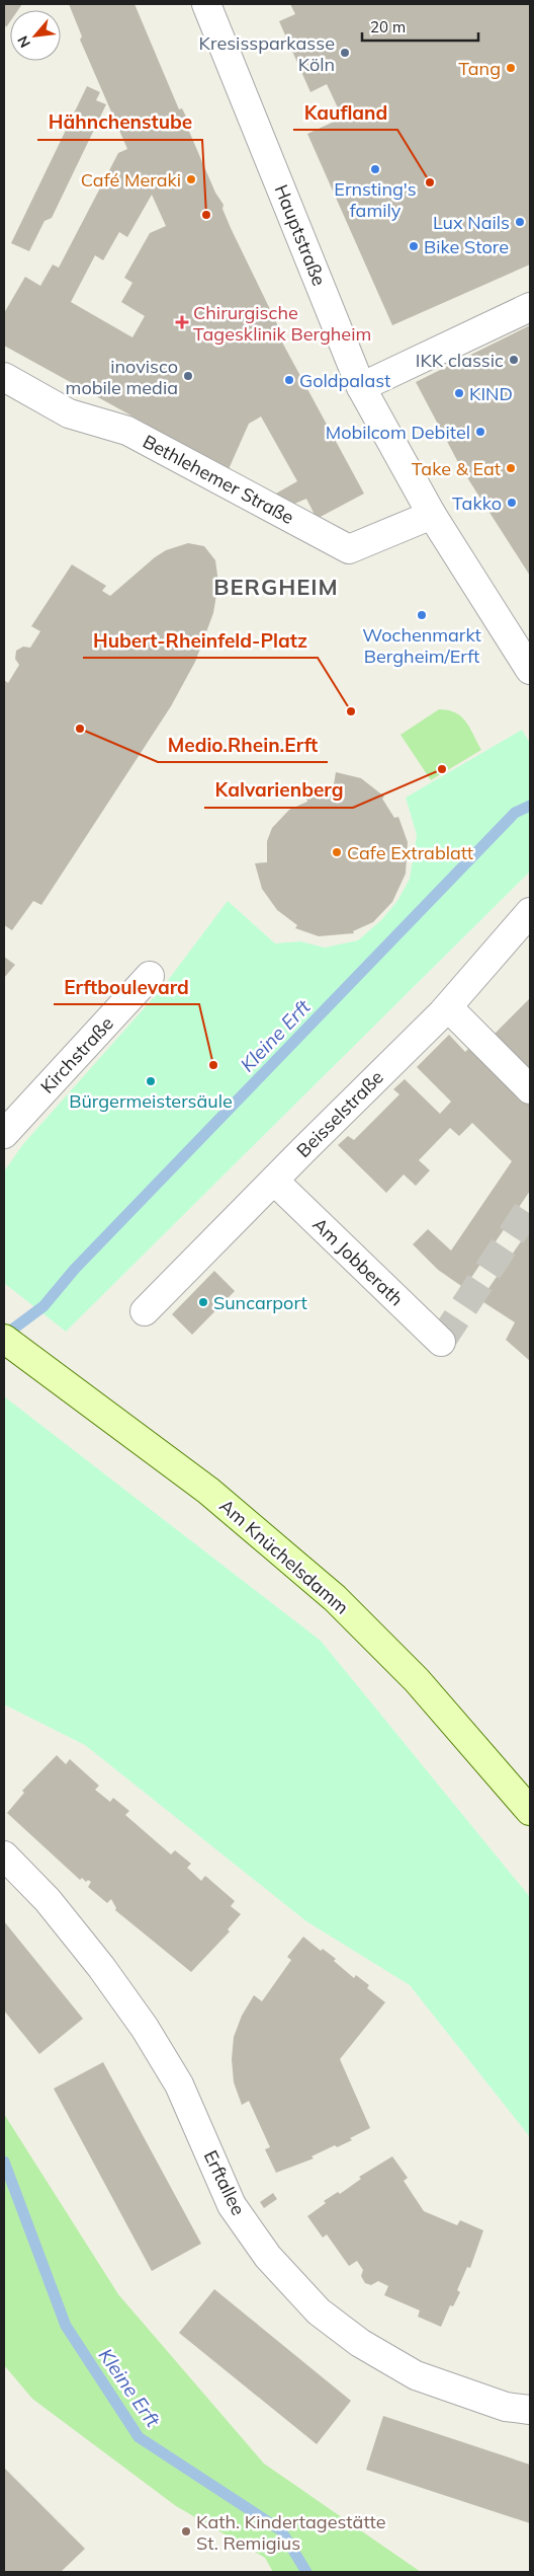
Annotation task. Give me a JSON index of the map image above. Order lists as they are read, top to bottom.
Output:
{
  "streets": {
    "main road": ["Am Knüchelsdamm"],
    "street": [
      "Hauptstraße",
      "Bethlehemer Straße",
      "Kirchstraße",
      "Beisselstraße",
      "Am Jobberath",
      "Erftallee"
    ]
  },
  "crossings": [
    ["Hauptstraße", "Bethlehemer Straße"],
    ["Beisselstraße", "Am Jobberath"]
  ],
  "districts": ["BERGHEIM"],
  "water": ["Kleine Erft"],
  "places": {
    "other": [
      "Kresissparkasse Köln",
      "Tang",
      "Ernsting's family",
      "Café Meraki",
      "Kaufland",
      "Hähnchenstube",
      "Lux Nails",
      "Bike Store",
      "IKK classic",
      "inovisco mobile media",
      "Goldpalast",
      "KIND",
      "Mobilcom Debitel",
      "Take & Eat",
      "Takko",
      "Wochenmarkt Bergheim/Erft",
      "Hubert-Rheinfeld-Platz",
      "Medio.Rhein.Erft",
      "Kalvarienberg",
      "Cafe Extrablatt",
      "Erftboulevard",
      "Bürgermeistersäule",
      "Suncarport",
      "Kath. Kindertagestätte St. Remigius"
    ],
    "health": ["Chirurgische Tagesklinik Bergheim"]
  },
  "scale_bar": "20 m",
  "north": "bottom left"
}
